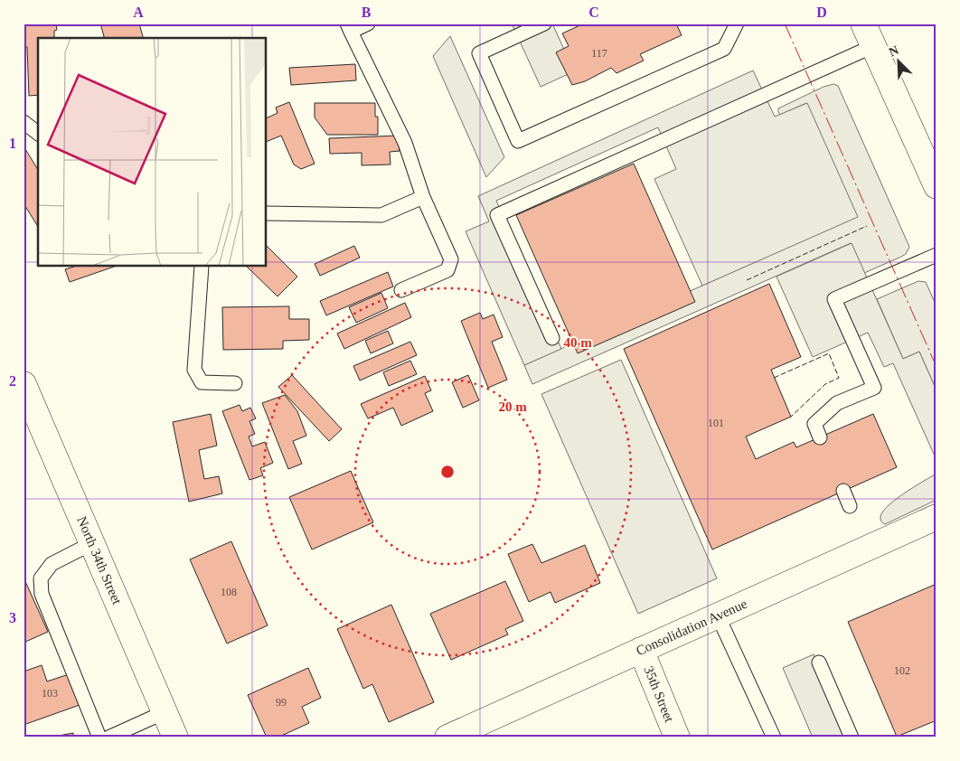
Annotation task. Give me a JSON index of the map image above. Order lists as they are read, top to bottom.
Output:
{
  "streets": {
    "street": ["North 34th Street", "Consolidation Avenue", "35th Street"]
  },
  "crossings": [
    ["Consolidation Avenue", "35th Street"]
  ],
  "house_numbers": [
    "117",
    "101",
    "108",
    "102",
    "103",
    "99"
  ],
  "north": "top left",
  "grid": {
    "columns": [
      "A",
      "B",
      "C",
      "D"
    ],
    "rows": ["1", "2", "3"]
  },
  "rings": ["40 m", "20 m"]
}
